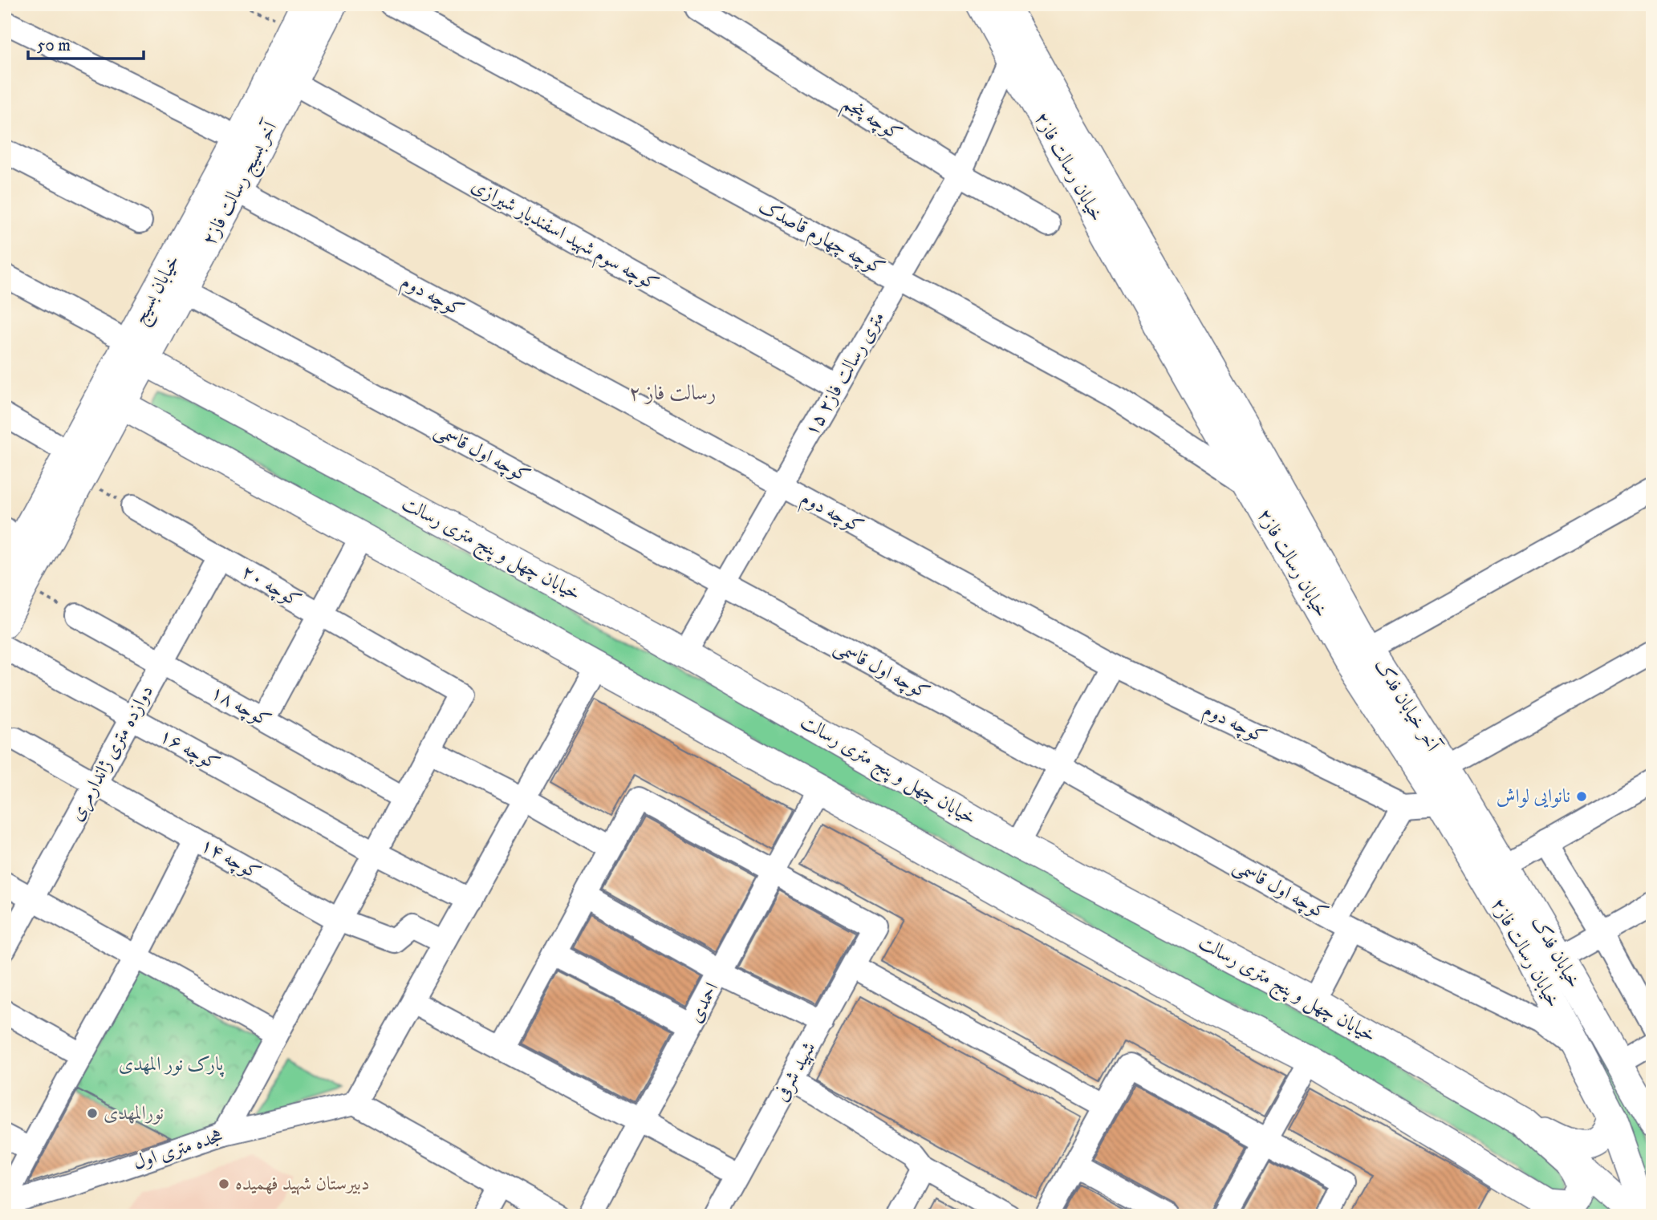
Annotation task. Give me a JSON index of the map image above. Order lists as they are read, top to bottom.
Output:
{
  "streets": {
    "main road": [
      "خیابان رسالت فاز۲",
      "آخر بسیج رسالت فاز۲",
      "خیابان بسیج",
      "خیابان چهل و پنج متری رسالت",
      "آخر خیابان فدک",
      "خیابان فدک"
    ],
    "street": [
      "کوچه پنجم",
      "کوچه سوم شهید اسفندیار شیرازی",
      "کوچه چهارم قاصدک",
      "کوچه دوم",
      "۱۵ متری رسالت فاز۲",
      "کوچه اول قاسمی",
      "۲۰ کوچه",
      "۱۸ کوچه",
      "۱۶ کوچه",
      "دوازده متری ژاندارمری",
      "‍‍ ۱۴ کوچه",
      "احمدی",
      "شهید شرفی",
      "هجده متری اول"
    ]
  },
  "crossings": [
    ["کوچه پنجم", "۱۵ متری رسالت فاز۲"],
    ["خیابان رسالت فاز۲", "کوچه چهارم قاصدک"],
    ["خیابان رسالت فاز۲", "کوچه دوم"],
    ["خیابان رسالت فاز۲", "۱۵ متری رسالت فاز۲"],
    ["خیابان رسالت فاز۲", "کوچه اول قاسمی"],
    ["خیابان رسالت فاز۲", "آخر خیابان فدک"],
    ["خیابان رسالت فاز۲", "خیابان فدک"],
    ["آخر بسیج رسالت فاز۲", "کوچه سوم شهید اسفندیار شیرازی"],
    ["آخر بسیج رسالت فاز۲", "خیابان بسیج"],
    ["آخر بسیج رسالت فاز۲", "کوچه دوم"],
    ["آخر بسیج رسالت فاز۲", "کوچه اول قاسمی"],
    ["آخر بسیج رسالت فاز۲", "خیابان چهل و پنج متری رسالت"],
    ["کوچه سوم شهید اسفندیار شیرازی", "۱۵ متری رسالت فاز۲"],
    ["کوچه چهارم قاصدک", "۱۵ متری رسالت فاز۲"],
    ["خیابان بسیج", "خیابان چهل و پنج متری رسالت"],
    ["کوچه دوم", "۱۵ متری رسالت فاز۲"],
    ["کوچه دوم", "آخر خیابان فدک"],
    ["کوچه دوم", "خیابان فدک"],
    ["۱۵ متری رسالت فاز۲", "کوچه اول قاسمی"],
    ["۱۵ متری رسالت فاز۲", "خیابان چهل و پنج متری رسالت"],
    ["۲۰ کوچه", "دوازده متری ژاندارمری"],
    ["آخر خیابان فدک", "خیابان فدک"],
    ["۱۸ کوچه", "دوازده متری ژاندارمری"],
    ["۱۶ کوچه", "دوازده متری ژاندارمری"],
    ["دوازده متری ژاندارمری", "‍‍ ۱۴ کوچه"],
    ["احمدی", "شهید شرفی"]
  ],
  "districts": ["رسالت فاز ۲"],
  "parks": ["پارک نور المهدی"],
  "places": ["نانوایی لواش", "نورالمهدی", "دبیرستان شهید فهمیده"],
  "scale_bar": "50 m"
}
